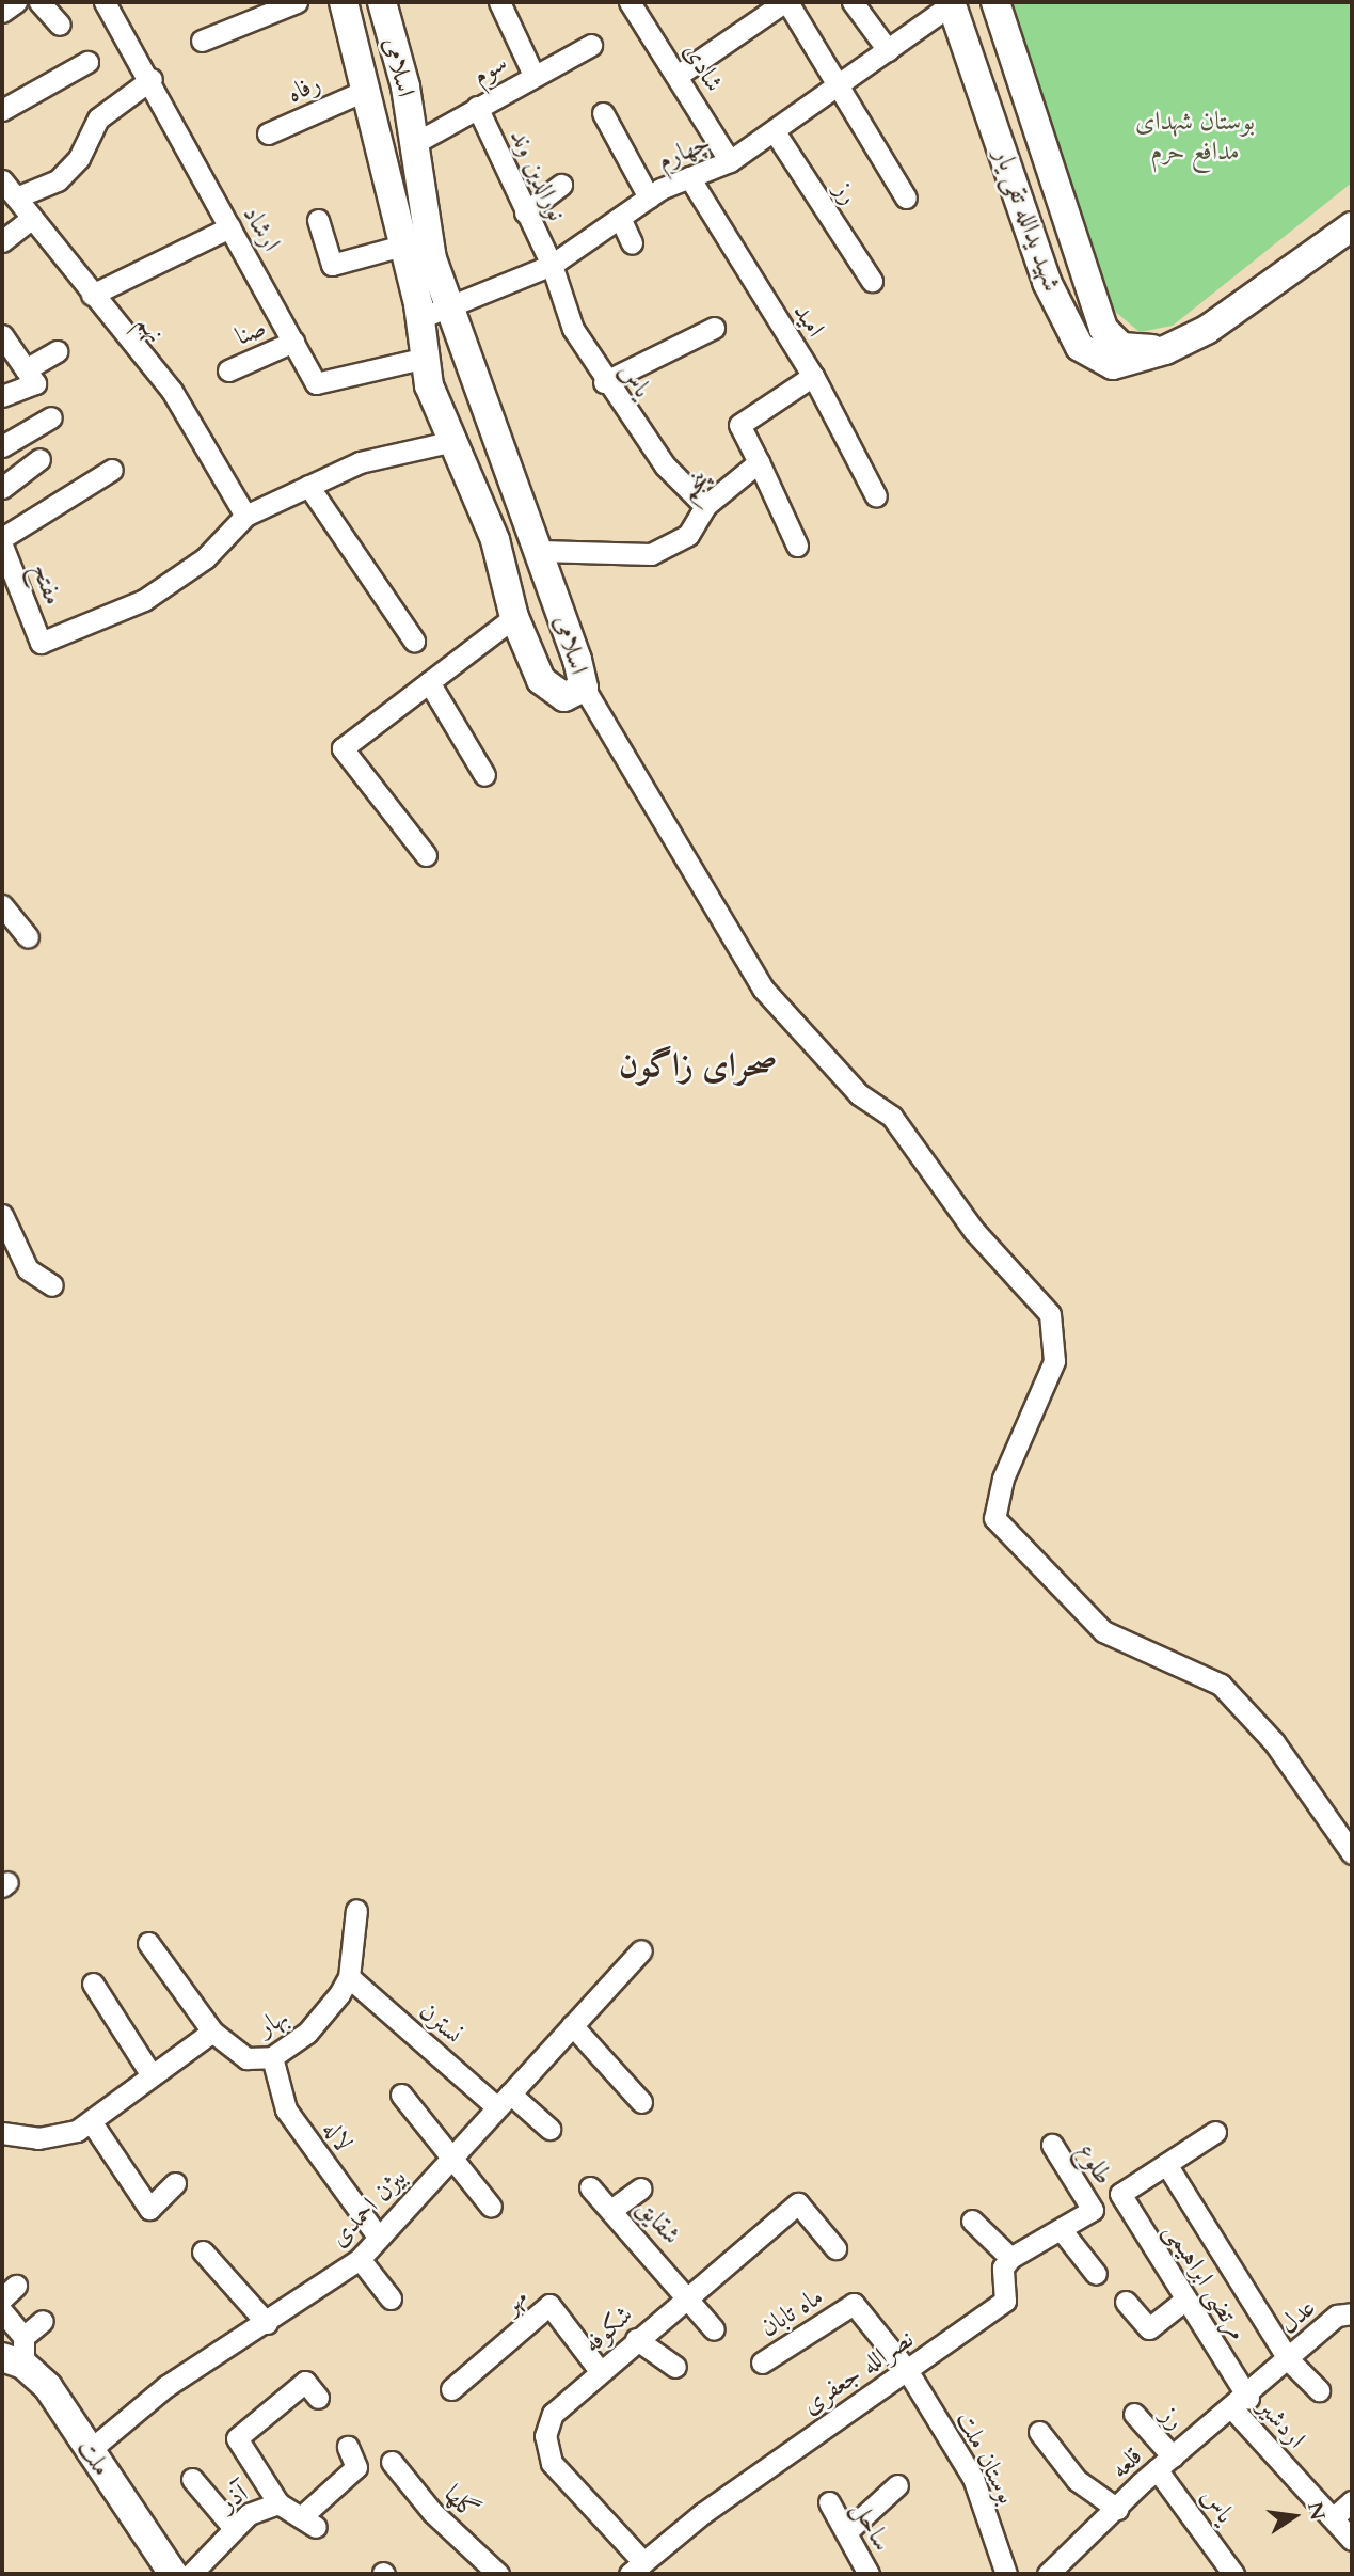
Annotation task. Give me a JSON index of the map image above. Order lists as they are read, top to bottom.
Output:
{
  "streets": {
    "street": [
      "اسلامی",
      "شادی",
      "سوم",
      "رفاه",
      "چهارم",
      "نورالدین وند",
      "رز",
      "شهید یدالله تقی یار",
      "ارشاد",
      "امید",
      "نهم",
      "صنا",
      "یاس",
      "پنجم",
      "مفتح",
      "بهار",
      "نسترن",
      "لاله",
      "طلوع",
      "بیژن احمدی",
      "شقایق",
      "مرتضی ابراهیمی",
      "مهر",
      "ماه تابان",
      "عدل",
      "شکوفه",
      "نصرالله جعفری",
      "اردشیر",
      "ملت",
      "بوستان ملت",
      "قلعه",
      "آذر",
      "گلها",
      "ساحل"
    ]
  },
  "crossings": [
    ["اسلامی", "سوم"],
    ["اسلامی", "رفاه"],
    ["اسلامی", "چهارم"],
    ["اسلامی", "ارشاد"],
    ["اسلامی", "پنجم"],
    ["شادی", "چهارم"],
    ["سوم", "نورالدین وند"],
    ["چهارم", "نورالدین وند"],
    ["چهارم", "رز"],
    ["چهارم", "شهید یدالله تقی یار"],
    ["چهارم", "امید"],
    ["چهارم", "یاس"],
    ["نورالدین وند", "یاس"],
    ["رز", "یاس"],
    ["رز", "قلعه"],
    ["ارشاد", "صنا"],
    ["نهم", "مفتح"],
    ["یاس", "پنجم"],
    ["یاس", "قلعه"],
    ["بهار", "نسترن"],
    ["بهار", "لاله"],
    ["نسترن", "بیژن احمدی"],
    ["لاله", "بیژن احمدی"],
    ["بیژن احمدی", "ملت"],
    ["شقایق", "شکوفه"],
    ["مرتضی ابراهیمی", "عدل"],
    ["مرتضی ابراهیمی", "اردشیر"],
    ["مرتضی ابراهیمی", "قلعه"],
    ["مهر", "شکوفه"],
    ["ماه تابان", "نصرالله جعفری"],
    ["ماه تابان", "بوستان ملت"],
    ["عدل", "اردشیر"],
    ["عدل", "قلعه"],
    ["شکوفه", "نصرالله جعفری"],
    ["نصرالله جعفری", "بوستان ملت"],
    ["اردشیر", "قلعه"]
  ],
  "districts": ["صحرای زاگون"],
  "parks": ["بوستان شهدای مدافع حرم"],
  "north": "right"
}
